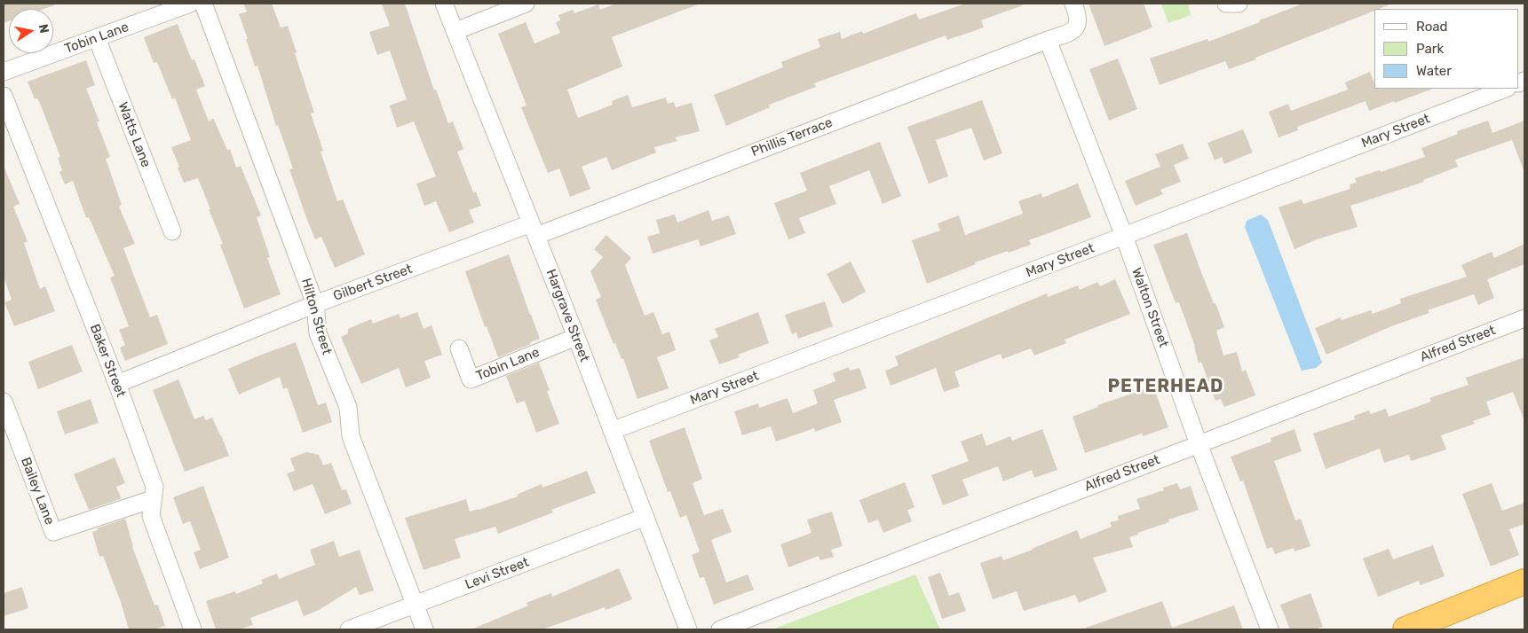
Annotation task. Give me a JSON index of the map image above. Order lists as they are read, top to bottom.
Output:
{
  "streets": {
    "street": [
      "Tobin Lane",
      "Mary Street",
      "Watts Lane",
      "Phillis Terrace",
      "Gilbert Street",
      "Walton Street",
      "Hargrave Street",
      "Hilton Street",
      "Alfred Street",
      "Baker Street",
      "Bailey Lane",
      "Levi Street"
    ]
  },
  "crossings": [
    ["Tobin Lane", "Watts Lane"],
    ["Tobin Lane", "Hargrave Street"],
    ["Mary Street", "Walton Street"],
    ["Mary Street", "Hargrave Street"],
    ["Phillis Terrace", "Gilbert Street"],
    ["Phillis Terrace", "Walton Street"],
    ["Phillis Terrace", "Hargrave Street"],
    ["Gilbert Street", "Hargrave Street"],
    ["Gilbert Street", "Hilton Street"],
    ["Gilbert Street", "Baker Street"],
    ["Walton Street", "Alfred Street"],
    ["Hargrave Street", "Levi Street"],
    ["Hilton Street", "Levi Street"],
    ["Baker Street", "Bailey Lane"]
  ],
  "districts": ["PETERHEAD"],
  "legend": ["Road", "Park", "Water"],
  "north": "right"
}
